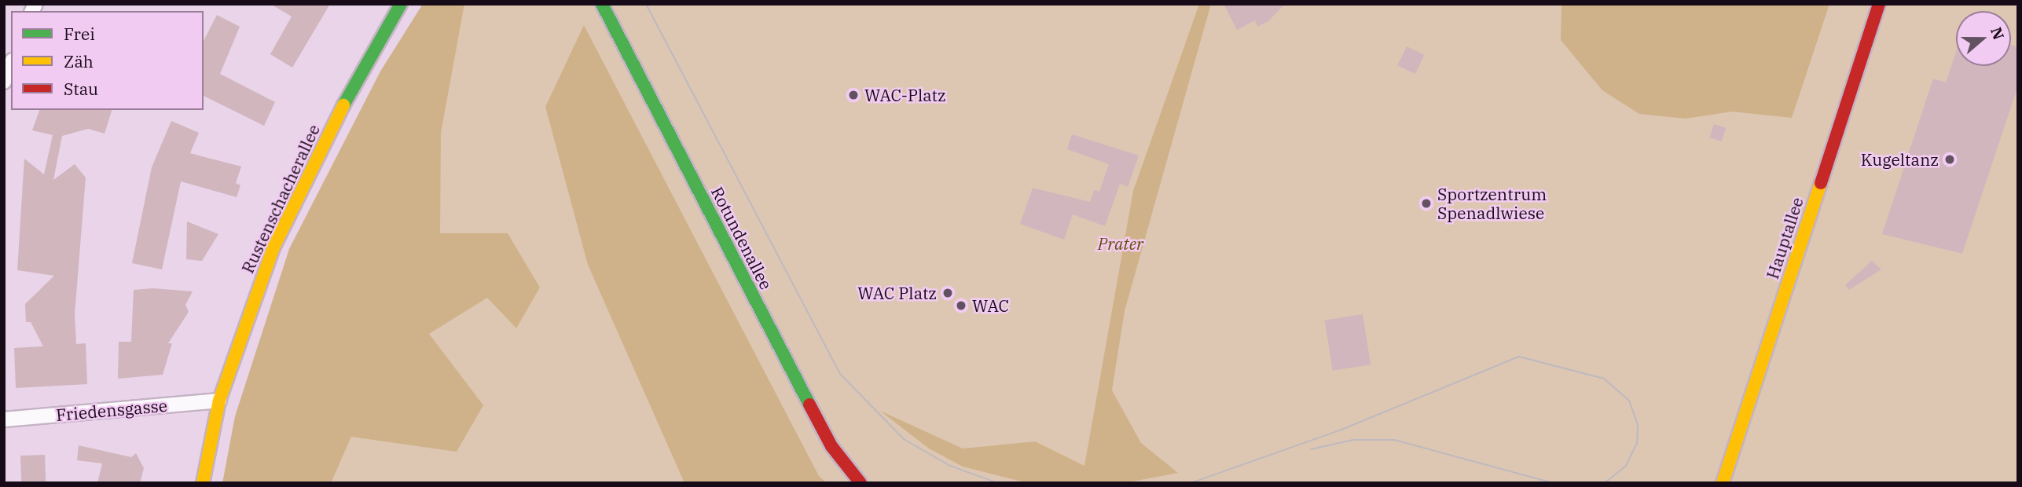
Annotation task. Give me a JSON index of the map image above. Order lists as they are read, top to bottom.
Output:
{
  "streets": {
    "street": [
      "Rustenschacherallee",
      "Rotundenallee",
      "Hauptallee",
      "Friedensgasse"
    ]
  },
  "crossings": [
    ["Rustenschacherallee", "Friedensgasse"]
  ],
  "parks": ["Prater"],
  "places": [
    "WAC-Platz",
    "Kugeltanz",
    "Sportzentrum Spenadlwiese",
    "WAC Platz",
    "WAC"
  ],
  "legend": ["Frei", "Zäh", "Stau"],
  "north": "right"
}
